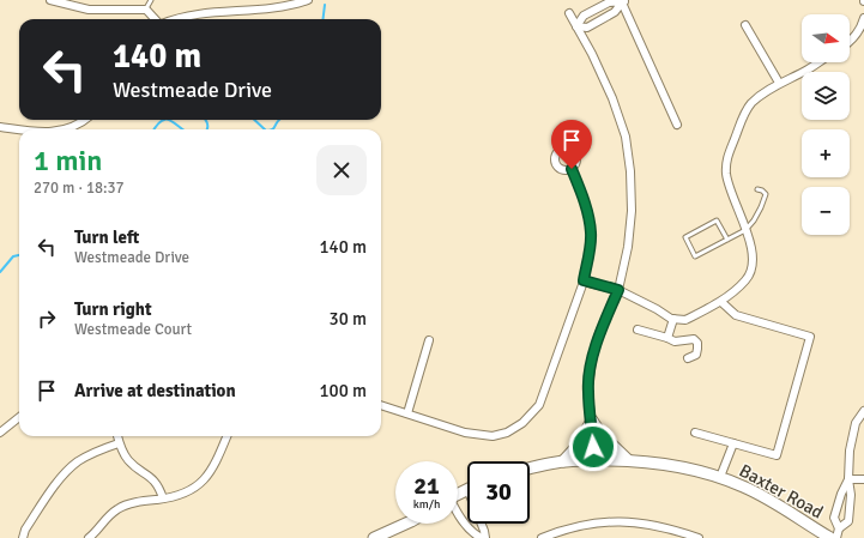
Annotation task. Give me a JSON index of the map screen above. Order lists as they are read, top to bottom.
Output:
{
  "streets": {
    "main road": ["Baxter Road"]
  },
  "north": "right",
  "page": {
    "map_buttons": ["+", "−"],
    "turn": ["140 m", "Westmeade Drive"],
    "heading": ["1 min", "270 m · 18:37"],
    "list": [
      {
        "name": "Turn left",
        "note": "Westmeade Drive",
        "value": "140 m"
      },
      {
        "name": "Turn right",
        "note": "Westmeade Court",
        "value": "30 m"
      },
      {
        "name": "Arrive at destination",
        "value": "100 m"
      }
    ],
    "speed": "21 km/h",
    "limit": "30"
  }
}
